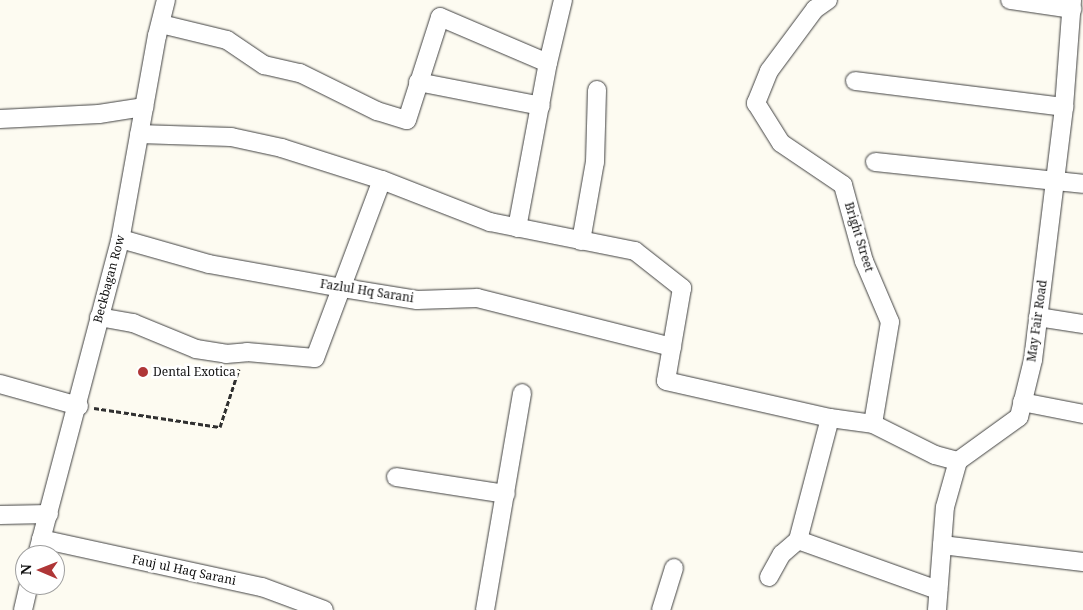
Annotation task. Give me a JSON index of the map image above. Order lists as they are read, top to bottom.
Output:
{
  "streets": {
    "street": [
      "Bright Street",
      "Beckbagan Row",
      "Fazlul Hq Sarani",
      "May Fair Road",
      "Fauj ul Haq Sarani"
    ]
  },
  "crossings": [
    ["Beckbagan Row", "Fazlul Hq Sarani"]
  ],
  "places": ["Dental Exotica"],
  "north": "left"
}
